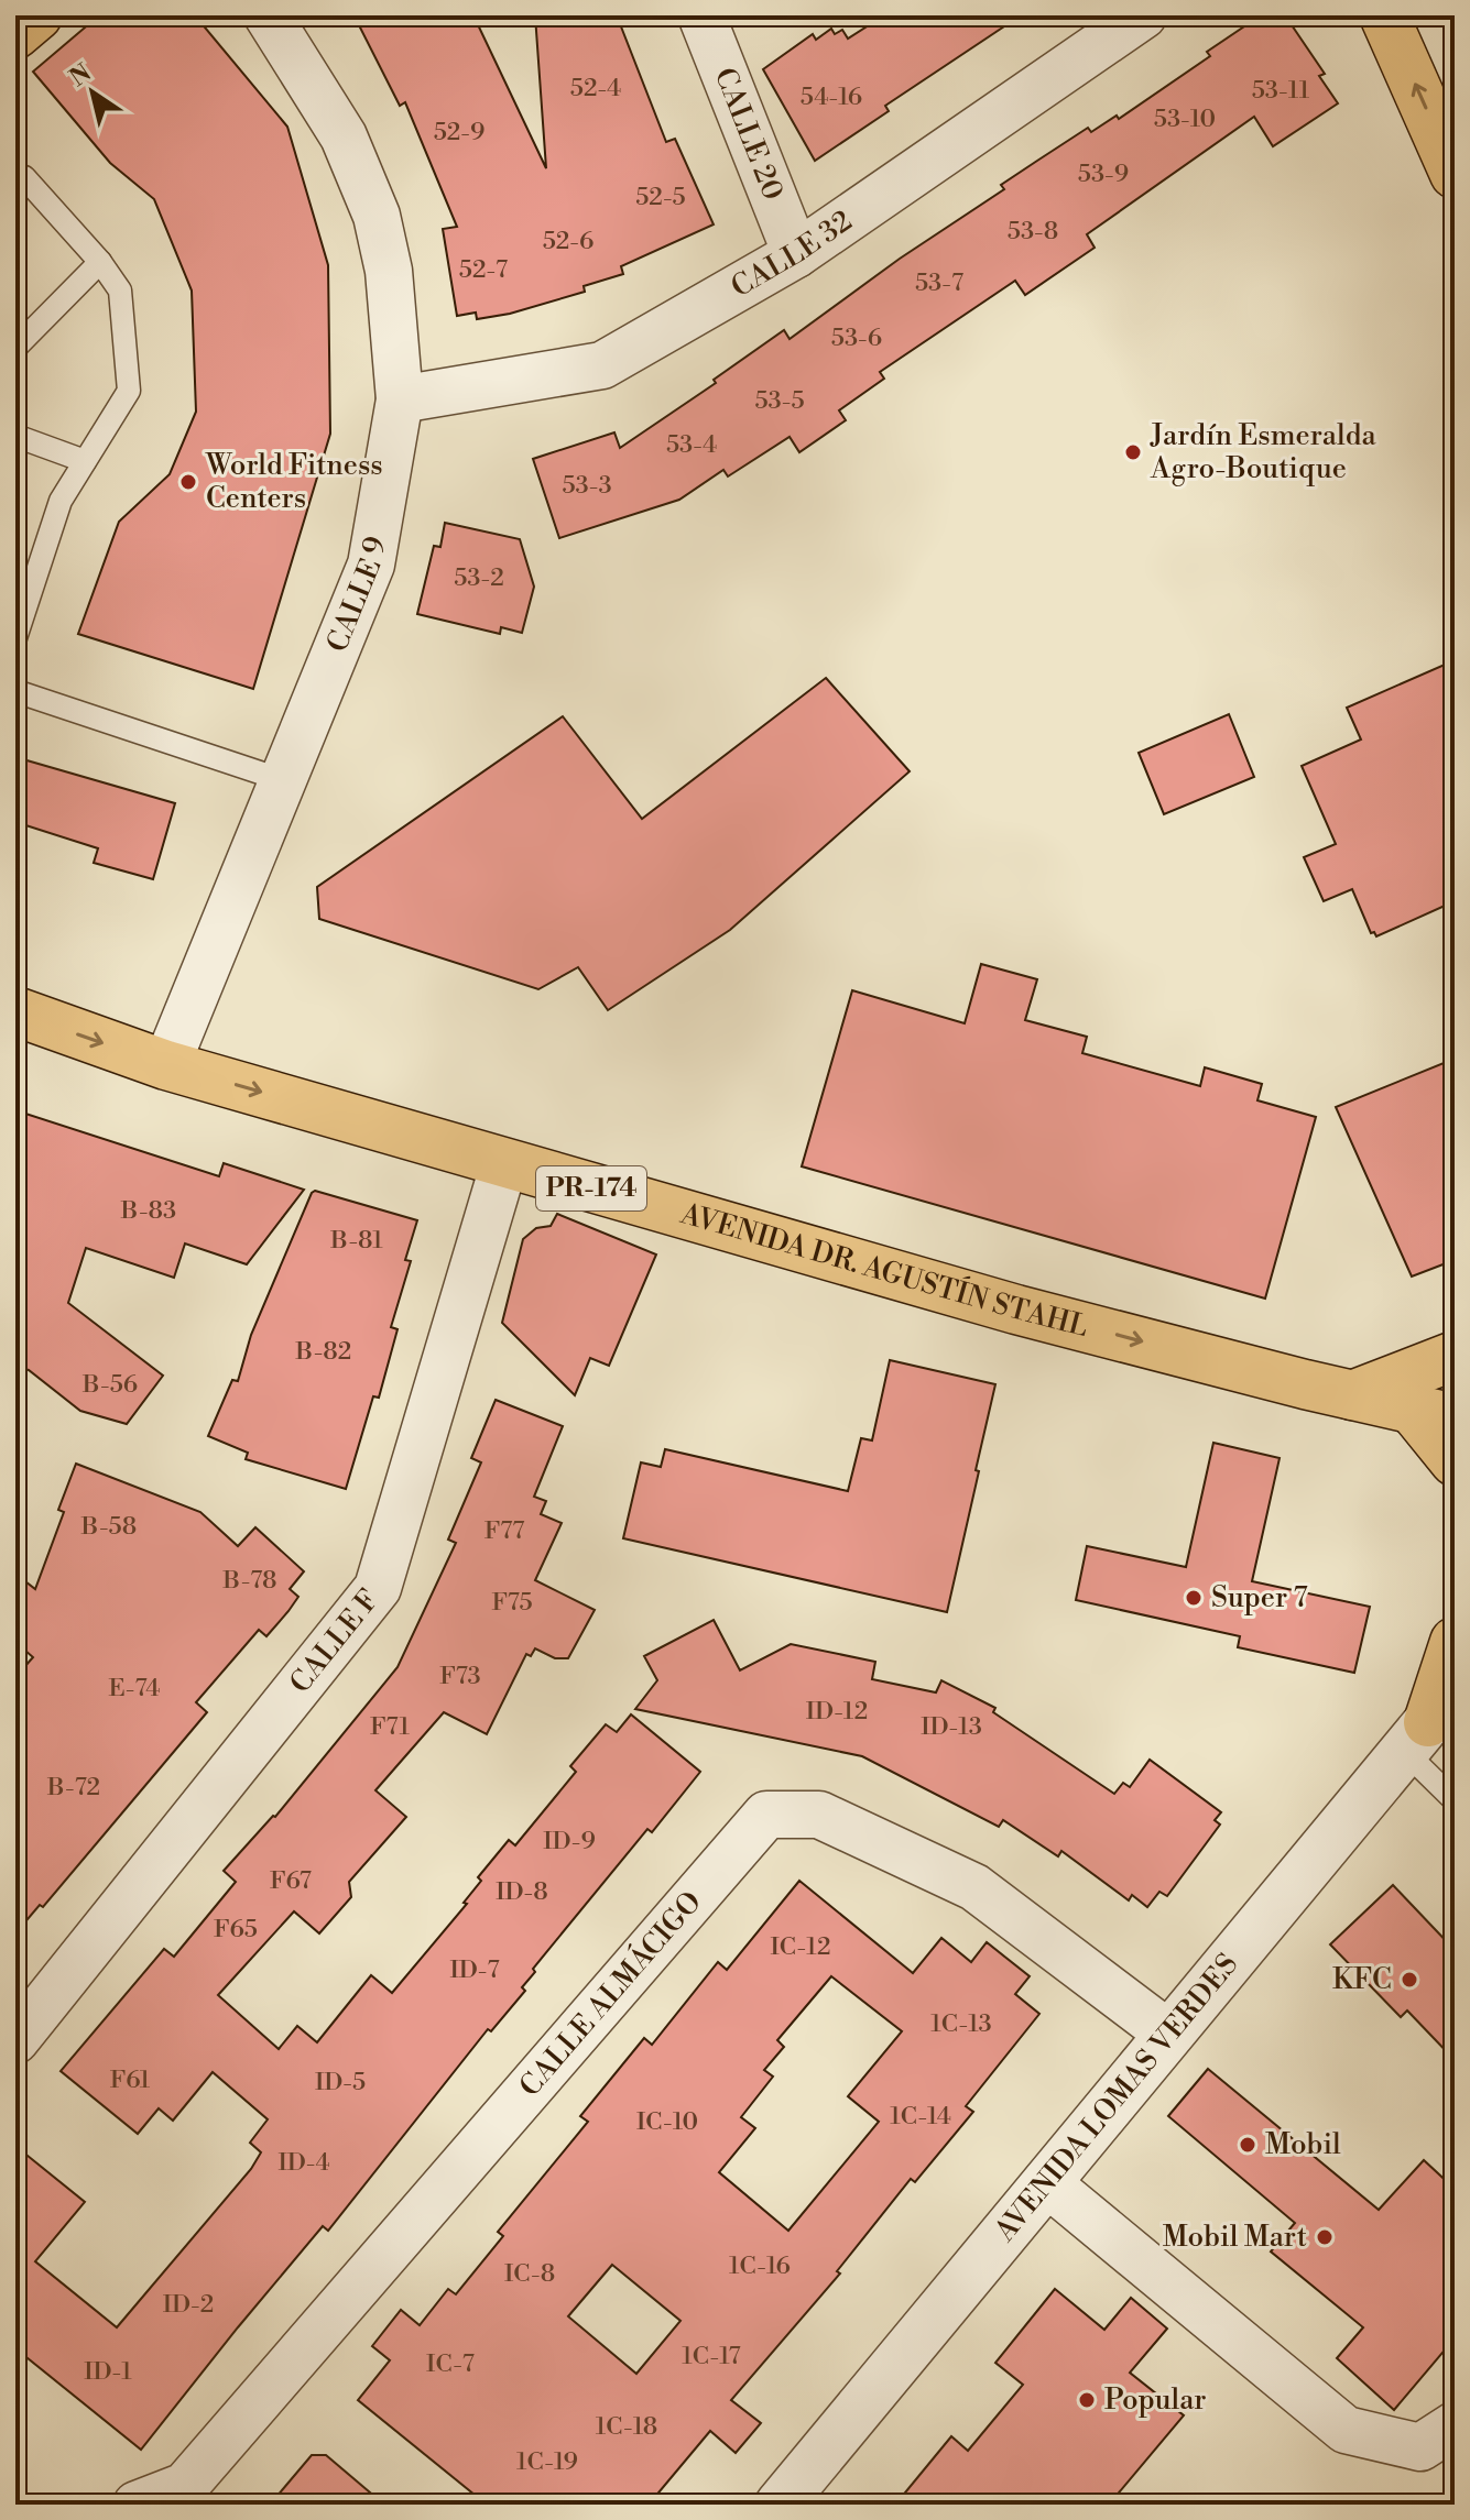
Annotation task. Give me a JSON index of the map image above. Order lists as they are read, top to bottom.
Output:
{
  "streets": {
    "highway": ["PR-174", "AVENIDA DR. AGUSTÍN STAHL"],
    "street": [
      "CALLE 20",
      "CALLE 32",
      "CALLE 9",
      "CALLE F",
      "CALLE ALMÁCIGO",
      "AVENIDA LOMAS VERDES"
    ]
  },
  "crossings": [
    ["CALLE 20", "CALLE 32"],
    ["CALLE 32", "CALLE 9"],
    ["CALLE 9", "AVENIDA DR. AGUSTÍN STAHL"],
    ["AVENIDA DR. AGUSTÍN STAHL", "CALLE F"],
    ["CALLE ALMÁCIGO", "AVENIDA LOMAS VERDES"]
  ],
  "one_way": ["AVENIDA DR. AGUSTÍN STAHL"],
  "places": [
    "Jardín Esmeralda Agro-Boutique",
    "World Fitness Centers",
    "Super 7",
    "KFC",
    "Mobil",
    "Mobil Mart",
    "Popular"
  ],
  "house_numbers": [
    "52-4",
    "53-11",
    "54-16",
    "53-10",
    "52-9",
    "53-9",
    "52-5",
    "53-8",
    "52-6",
    "52-7",
    "53-7",
    "53-6",
    "53-5",
    "53-4",
    "53-3",
    "53-2",
    "B-83",
    "B-81",
    "B-82",
    "B-56",
    "B-58",
    "F77",
    "B-78",
    "F75",
    "F73",
    "E-74",
    "ID-12",
    "F71",
    "ID-13",
    "B-72",
    "ID-9",
    "F67",
    "ID-8",
    "F65",
    "IC-12",
    "ID-7",
    "1C-13",
    "F61",
    "ID-5",
    "1C-14",
    "IC-10",
    "ID-4",
    "1C-16",
    "IC-8",
    "ID-2",
    "1C-17",
    "IC-7",
    "ID-1",
    "1C-18",
    "1C-19"
  ],
  "north": "top left"
}
